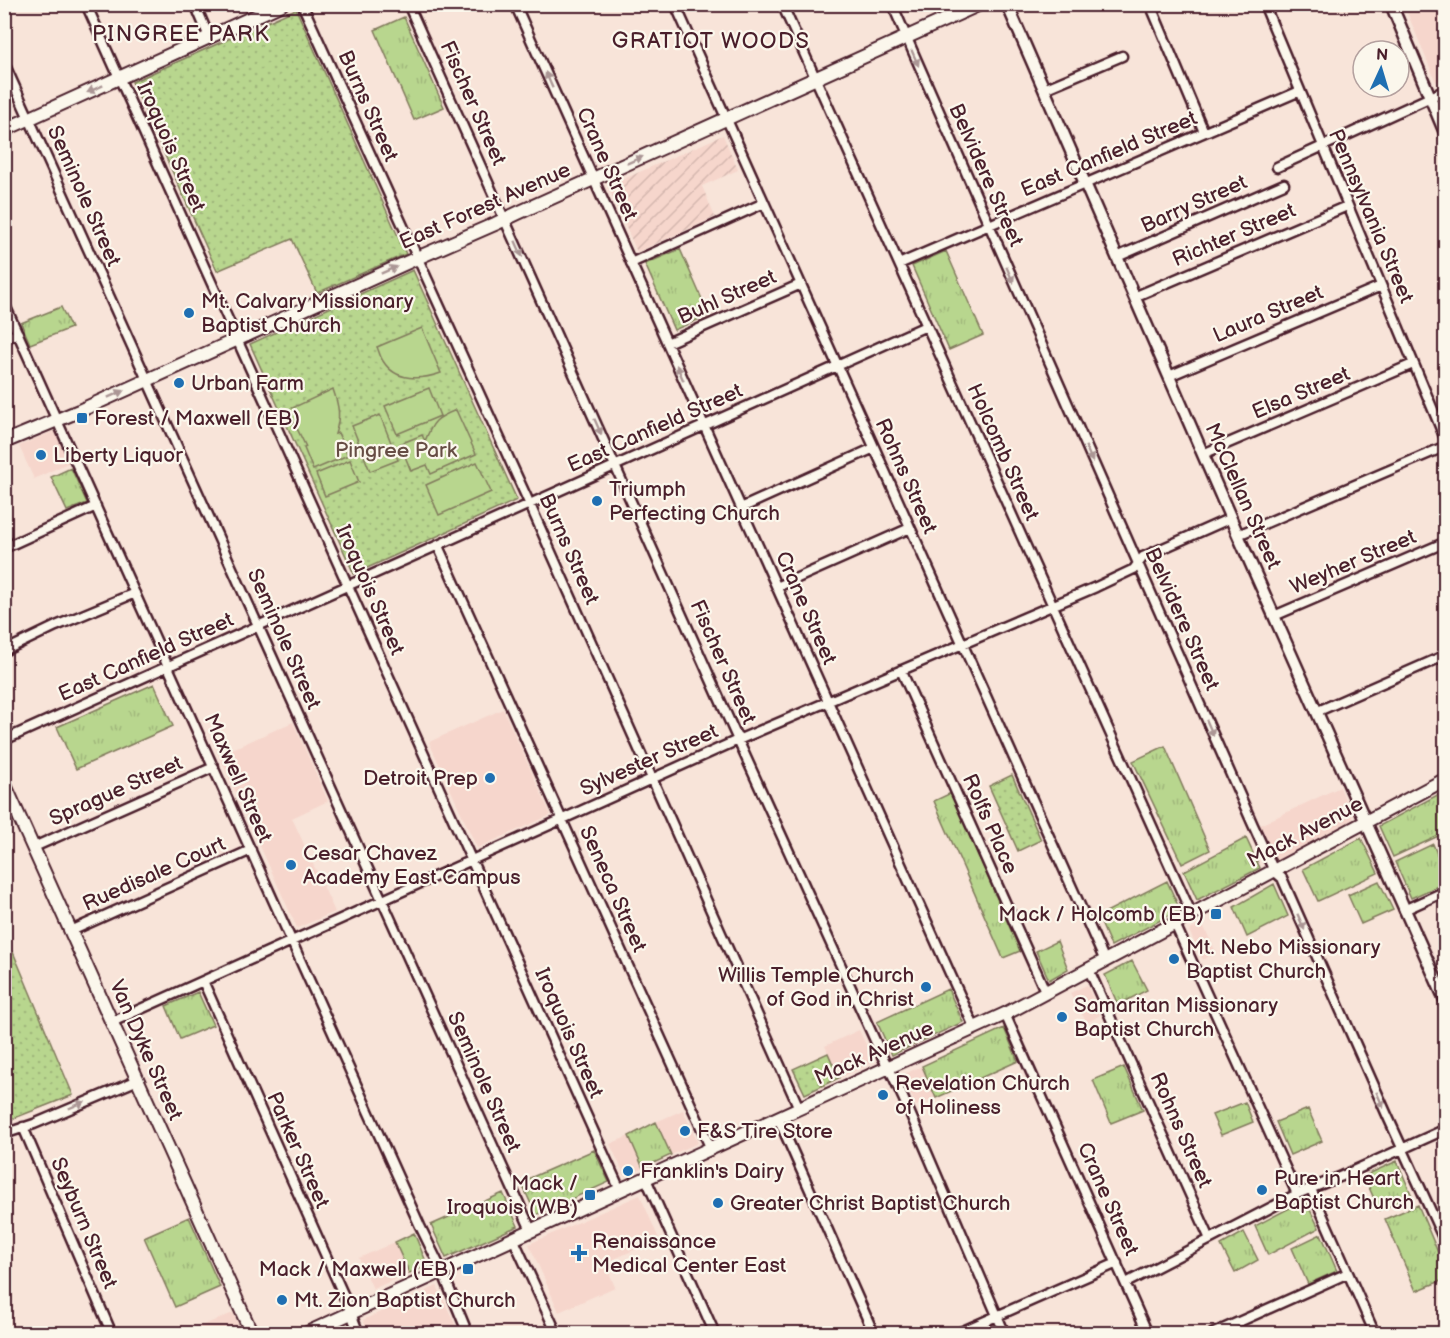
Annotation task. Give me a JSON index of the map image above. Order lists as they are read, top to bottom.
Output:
{
  "streets": {
    "main road": ["East Forest Avenue", "Mack Avenue", "Van Dyke Street"],
    "street": [
      "Fischer Street",
      "Burns Street",
      "Iroquois Street",
      "East Canfield Street",
      "Crane Street",
      "Belvidere Street",
      "Seminole Street",
      "Barry Street",
      "Pennsylvania Street",
      "Richter Street",
      "Buhl Street",
      "Laura Street",
      "Elsa Street",
      "Holcomb Street",
      "Rohns Street",
      "McClellan Street",
      "Weyher Street",
      "Sylvester Street",
      "Maxwell Street",
      "Sprague Street",
      "Rolfs Place",
      "Ruedisale Court",
      "Seneca Street",
      "Parker Street",
      "Seyburn Street"
    ]
  },
  "crossings": [
    ["Fischer Street", "East Canfield Street"],
    ["Fischer Street", "East Forest Avenue"],
    ["Fischer Street", "Sylvester Street"],
    ["Fischer Street", "Mack Avenue"],
    ["Burns Street", "East Canfield Street"],
    ["Burns Street", "East Forest Avenue"],
    ["Burns Street", "Sylvester Street"],
    ["Burns Street", "Mack Avenue"],
    ["Iroquois Street", "East Canfield Street"],
    ["Iroquois Street", "East Forest Avenue"],
    ["Iroquois Street", "Sylvester Street"],
    ["Iroquois Street", "Mack Avenue"],
    ["East Canfield Street", "Crane Street"],
    ["East Canfield Street", "Belvidere Street"],
    ["East Canfield Street", "Seminole Street"],
    ["East Canfield Street", "Pennsylvania Street"],
    ["East Canfield Street", "Holcomb Street"],
    ["East Canfield Street", "Rohns Street"],
    ["East Canfield Street", "McClellan Street"],
    ["East Canfield Street", "Maxwell Street"],
    ["East Canfield Street", "Seneca Street"],
    ["Crane Street", "East Forest Avenue"],
    ["Crane Street", "Buhl Street"],
    ["Crane Street", "Sylvester Street"],
    ["Crane Street", "Mack Avenue"],
    ["Belvidere Street", "East Forest Avenue"],
    ["Belvidere Street", "Sylvester Street"],
    ["Belvidere Street", "Mack Avenue"],
    ["Seminole Street", "East Forest Avenue"],
    ["Seminole Street", "Sylvester Street"],
    ["Seminole Street", "Mack Avenue"],
    ["Barry Street", "McClellan Street"],
    ["East Forest Avenue", "Holcomb Street"],
    ["East Forest Avenue", "Rohns Street"],
    ["East Forest Avenue", "Maxwell Street"],
    ["Pennsylvania Street", "Richter Street"],
    ["Pennsylvania Street", "Laura Street"],
    ["Pennsylvania Street", "Elsa Street"],
    ["Richter Street", "McClellan Street"],
    ["Buhl Street", "Rohns Street"],
    ["Laura Street", "McClellan Street"],
    ["Elsa Street", "McClellan Street"],
    ["Holcomb Street", "Sylvester Street"],
    ["Holcomb Street", "Mack Avenue"],
    ["Rohns Street", "Sylvester Street"],
    ["Rohns Street", "Mack Avenue"],
    ["McClellan Street", "Weyher Street"],
    ["McClellan Street", "Sylvester Street"],
    ["McClellan Street", "Mack Avenue"],
    ["Sylvester Street", "Maxwell Street"],
    ["Sylvester Street", "Rolfs Place"],
    ["Sylvester Street", "Seneca Street"],
    ["Sylvester Street", "Van Dyke Street"],
    ["Sylvester Street", "Parker Street"],
    ["Maxwell Street", "Sprague Street"],
    ["Maxwell Street", "Mack Avenue"],
    ["Maxwell Street", "Ruedisale Court"],
    ["Sprague Street", "Van Dyke Street"],
    ["Rolfs Place", "Mack Avenue"],
    ["Mack Avenue", "Seneca Street"],
    ["Mack Avenue", "Parker Street"],
    ["Ruedisale Court", "Van Dyke Street"]
  ],
  "one_way": ["Belvidere Street", "East Forest Avenue"],
  "districts": ["PINGREE PARK", "GRATIOT WOODS"],
  "parks": ["Pingree Park"],
  "places": {
    "other": [
      "Mt. Calvary Missionary Baptist Church",
      "Urban Farm",
      "Liberty Liquor",
      "Triumph Perfecting Church",
      "Detroit Prep",
      "Cesar Chavez Academy East Campus",
      "Mt. Nebo Missionary Baptist Church",
      "Willis Temple Church of God in Christ",
      "Samaritan Missionary Baptist Church",
      "Revelation Church of Holiness",
      "F&S Tire Store",
      "Franklin's Dairy",
      "Pure in Heart Baptist Church",
      "Greater Christ Baptist Church",
      "Mt. Zion Baptist Church"
    ],
    "transit": [
      "Forest / Maxwell (EB)",
      "Mack / Holcomb (EB)",
      "Mack / Iroquois (WB)",
      "Mack / Maxwell (EB)"
    ],
    "health": ["Renaissance Medical Center East"]
  },
  "north": "top"
}
